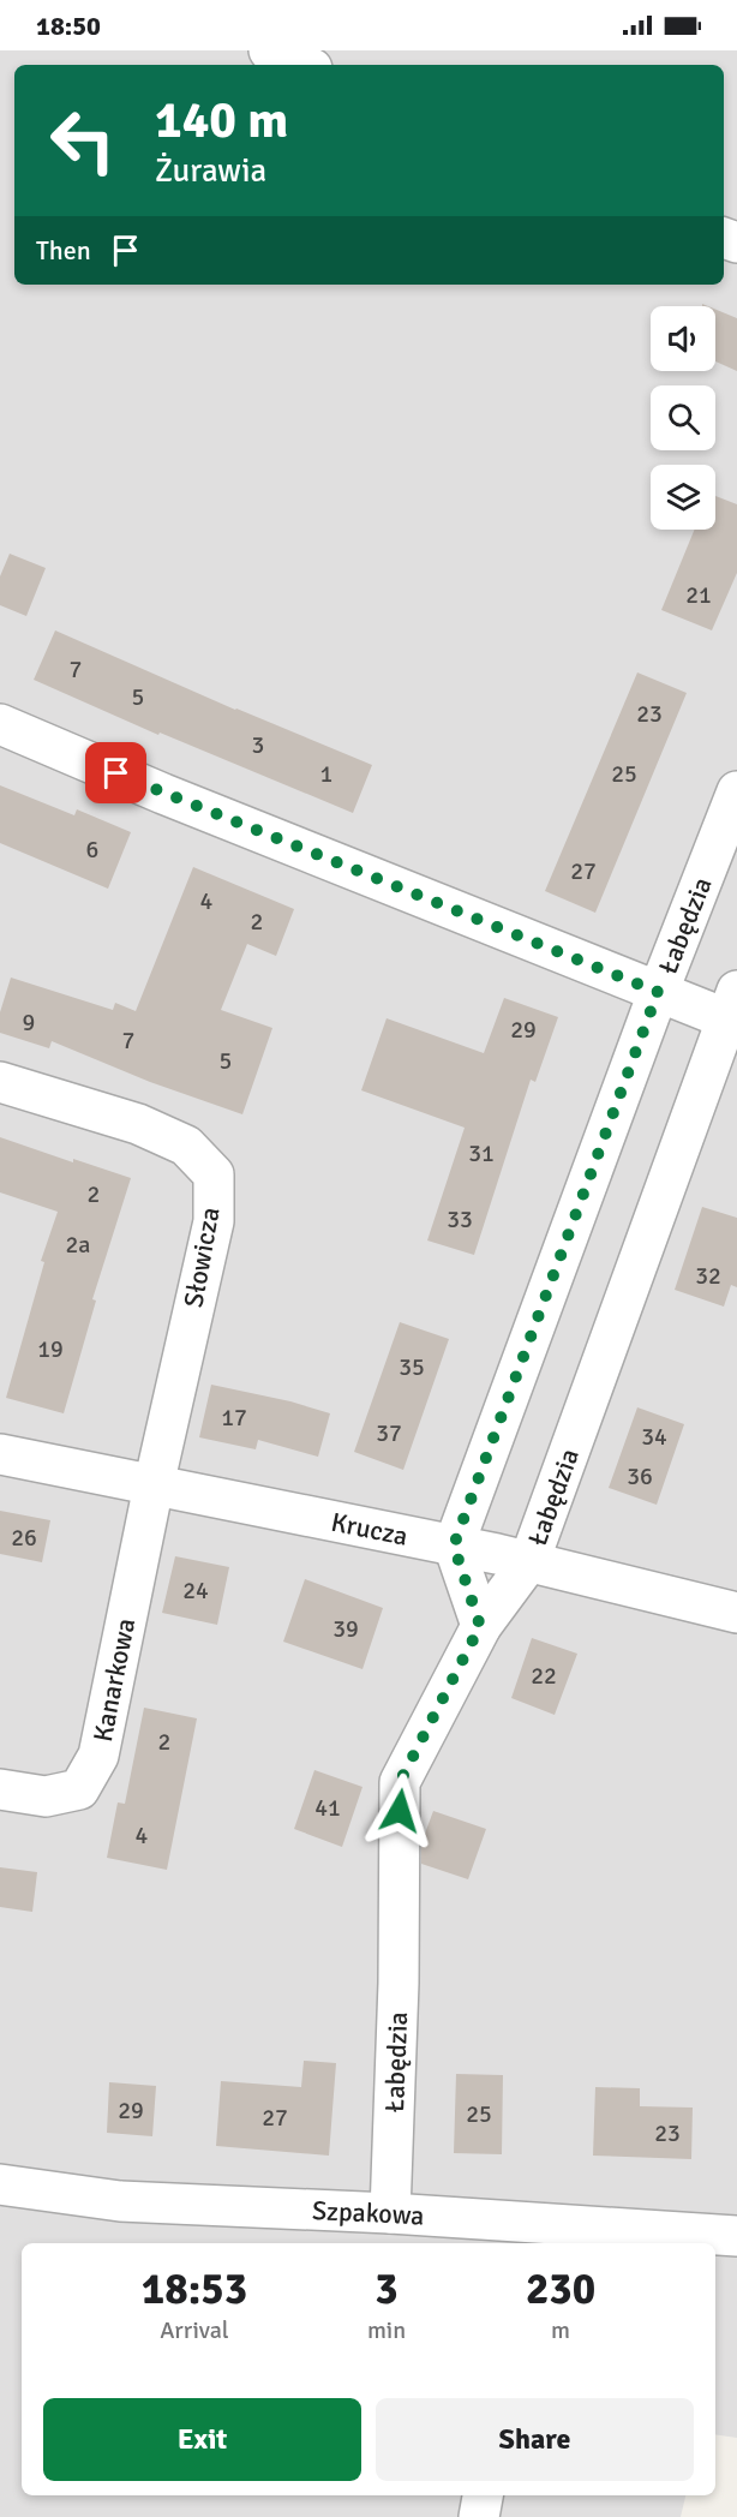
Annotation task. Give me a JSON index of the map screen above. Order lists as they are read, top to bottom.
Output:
{
  "streets": {
    "street": [
      "Łabędzia",
      "Słowicza",
      "Krucza",
      "Kanarkowa",
      "Szpakowa"
    ]
  },
  "crossings": [
    ["Łabędzia", "Krucza"],
    ["Łabędzia", "Szpakowa"],
    ["Słowicza", "Krucza"],
    ["Słowicza", "Kanarkowa"],
    ["Krucza", "Kanarkowa"]
  ],
  "house_numbers": [
    "21",
    "7",
    "5",
    "23",
    "3",
    "1",
    "25",
    "6",
    "27",
    "4",
    "2",
    "9",
    "29",
    "7",
    "5",
    "31",
    "2",
    "33",
    "2a",
    "32",
    "19",
    "35",
    "17",
    "37",
    "34",
    "36",
    "26",
    "24",
    "39",
    "22",
    "2",
    "41",
    "4",
    "29",
    "25",
    "27",
    "23"
  ],
  "page": {
    "status": "18:50",
    "turn": ["140 m", "Żurawia"],
    "then": "Then",
    "eta": [
      "18:53",
      "Arrival",
      "3",
      "min",
      "230",
      "m"
    ],
    "buttons": ["Exit", "Share"]
  }
}
